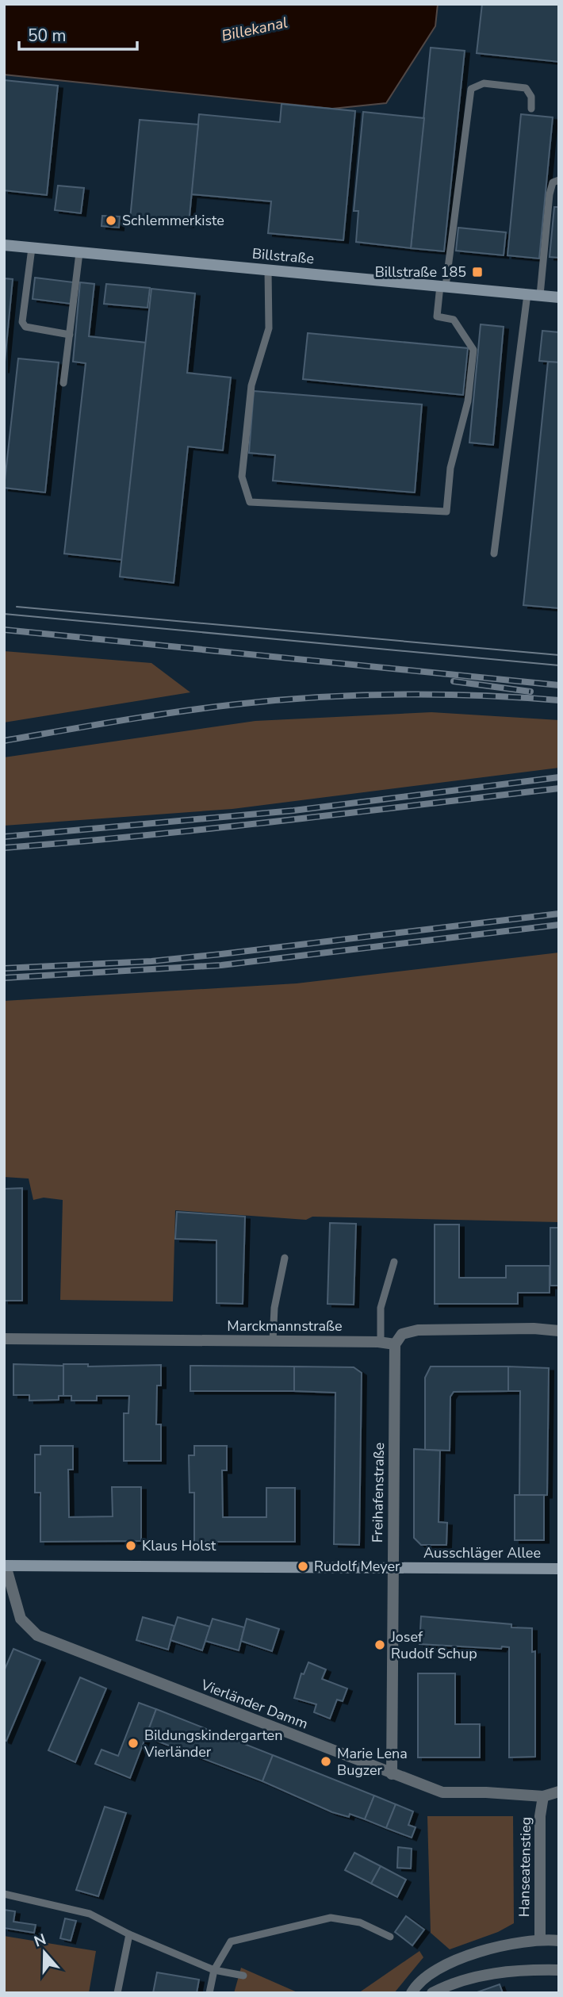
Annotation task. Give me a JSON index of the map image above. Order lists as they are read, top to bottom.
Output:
{
  "streets": {
    "street": [
      "Billstraße",
      "Marckmannstraße",
      "Freihafenstraße",
      "Ausschläger Allee",
      "Vierländer Damm",
      "Hanseatenstieg"
    ]
  },
  "crossings": [
    ["Marckmannstraße", "Freihafenstraße"],
    ["Freihafenstraße", "Ausschläger Allee"],
    ["Freihafenstraße", "Vierländer Damm"],
    ["Ausschläger Allee", "Vierländer Damm"],
    ["Vierländer Damm", "Hanseatenstieg"]
  ],
  "water": ["Billekanal"],
  "places": {
    "other": [
      "Schlemmerkiste",
      "Klaus Holst",
      "Rudolf Meyer",
      "Josef Rudolf Schup",
      "Bildungskindergarten Vierländer",
      "Marie Lena Bugzer"
    ],
    "transit": ["Billstraße 185"]
  },
  "scale_bar": "50 m",
  "north": "top"
}
